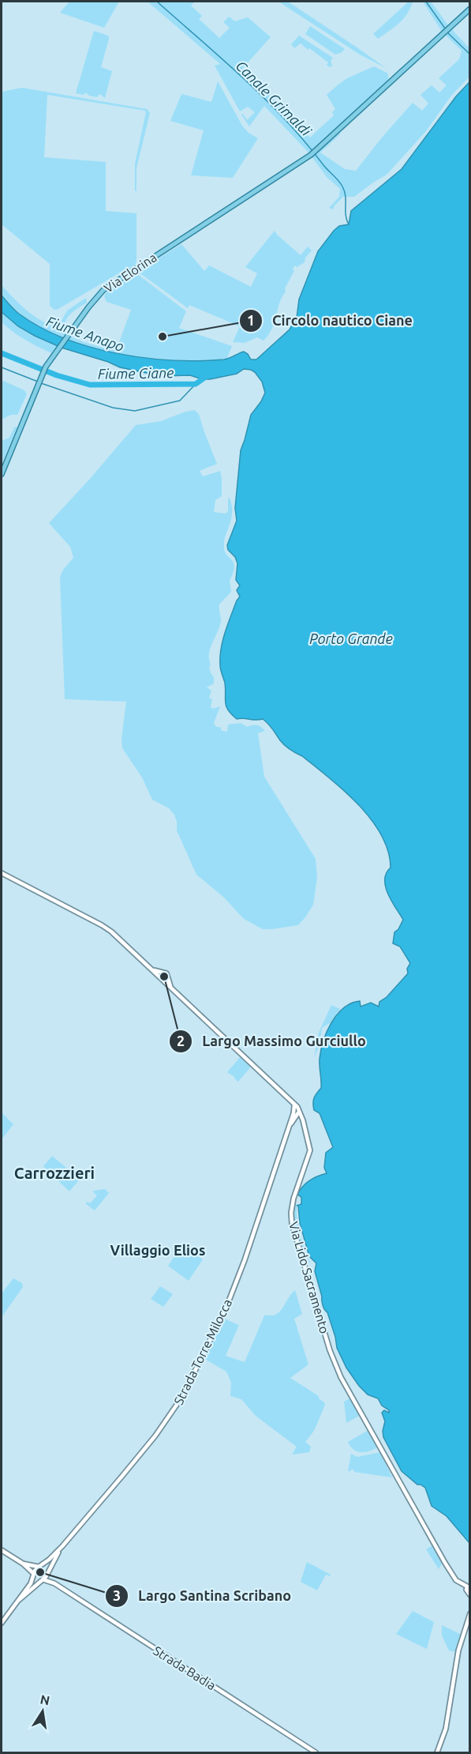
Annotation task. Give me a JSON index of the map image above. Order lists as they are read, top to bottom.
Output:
{
  "streets": {
    "main road": ["Via Elorina"],
    "street": ["Via Lido Sacramento", "Strada Torre Milocca", "Strada Badia"]
  },
  "crossings": [
    ["Via Lido Sacramento", "Strada Torre Milocca"]
  ],
  "districts": ["Carrozzieri", "Villaggio Elios"],
  "water": [
    "Canale Grimaldi",
    "Fiume Anapo",
    "Fiume Ciane",
    "Porto Grande"
  ],
  "places": ["Circolo nautico Ciane", "Largo Massimo Gurciullo", "Largo Santina Scribano"],
  "north": "top"
}
